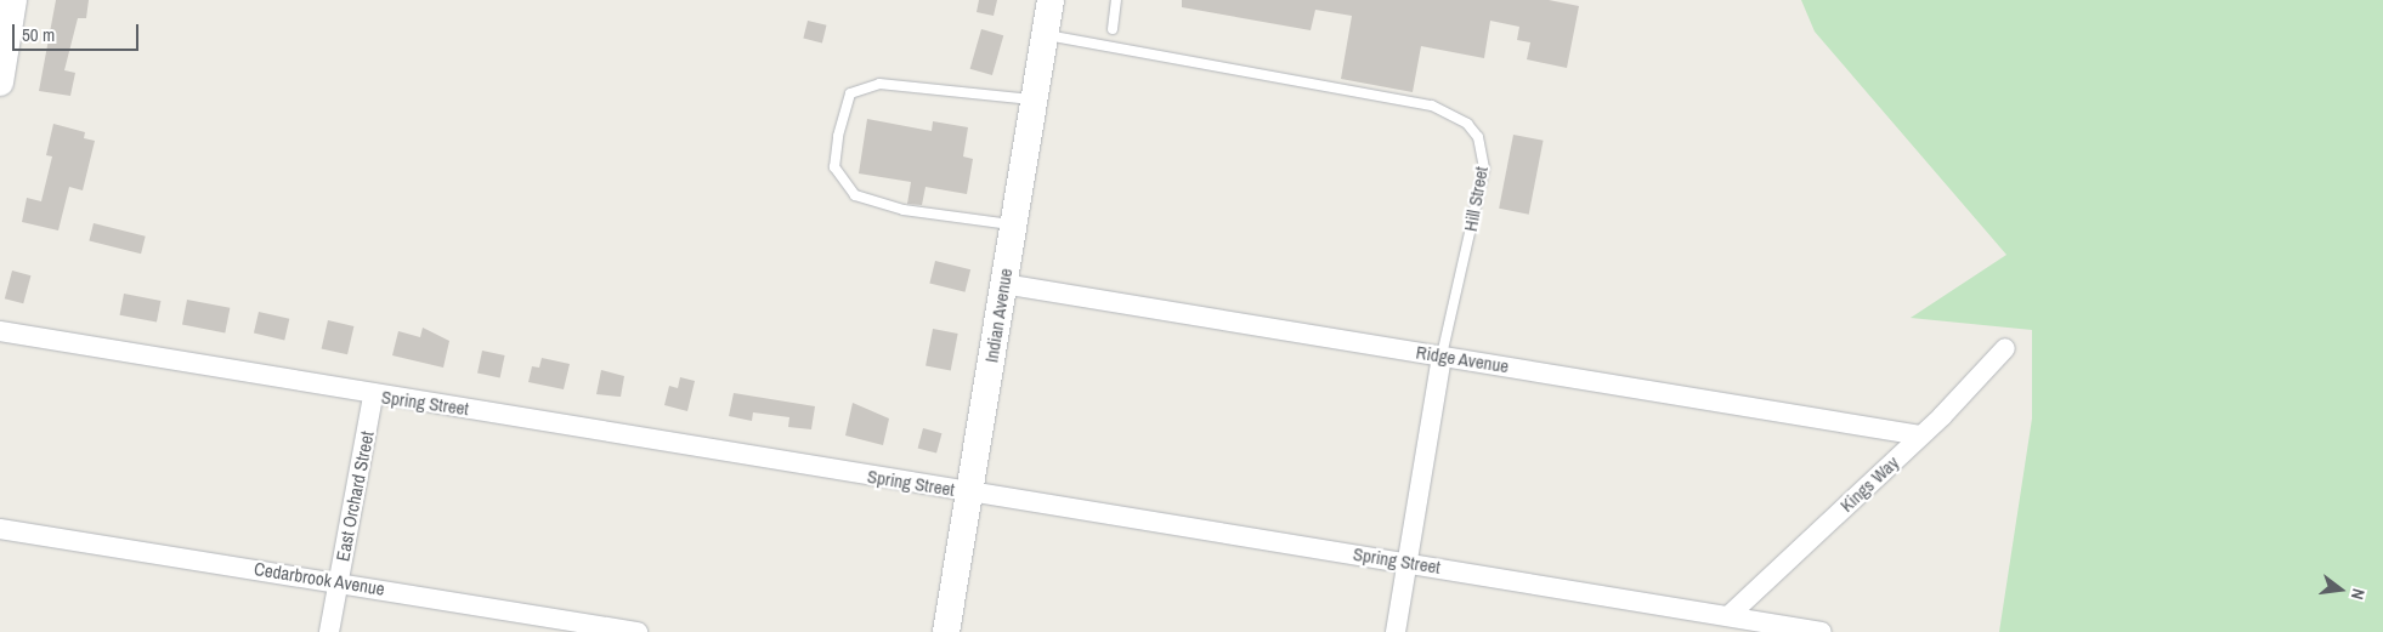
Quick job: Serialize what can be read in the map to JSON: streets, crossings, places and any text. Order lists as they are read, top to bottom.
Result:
{
  "streets": {
    "street": [
      "Hill Street",
      "Indian Avenue",
      "Ridge Avenue",
      "Spring Street",
      "Kings Way",
      "East Orchard Street",
      "Cedarbrook Avenue"
    ]
  },
  "crossings": [
    ["Hill Street", "Indian Avenue"],
    ["Hill Street", "Ridge Avenue"],
    ["Hill Street", "Spring Street"],
    ["Indian Avenue", "Ridge Avenue"],
    ["Indian Avenue", "Spring Street"],
    ["Ridge Avenue", "Kings Way"],
    ["Spring Street", "Kings Way"],
    ["Spring Street", "East Orchard Street"],
    ["East Orchard Street", "Cedarbrook Avenue"]
  ],
  "scale_bar": "50 m",
  "north": "right"
}
